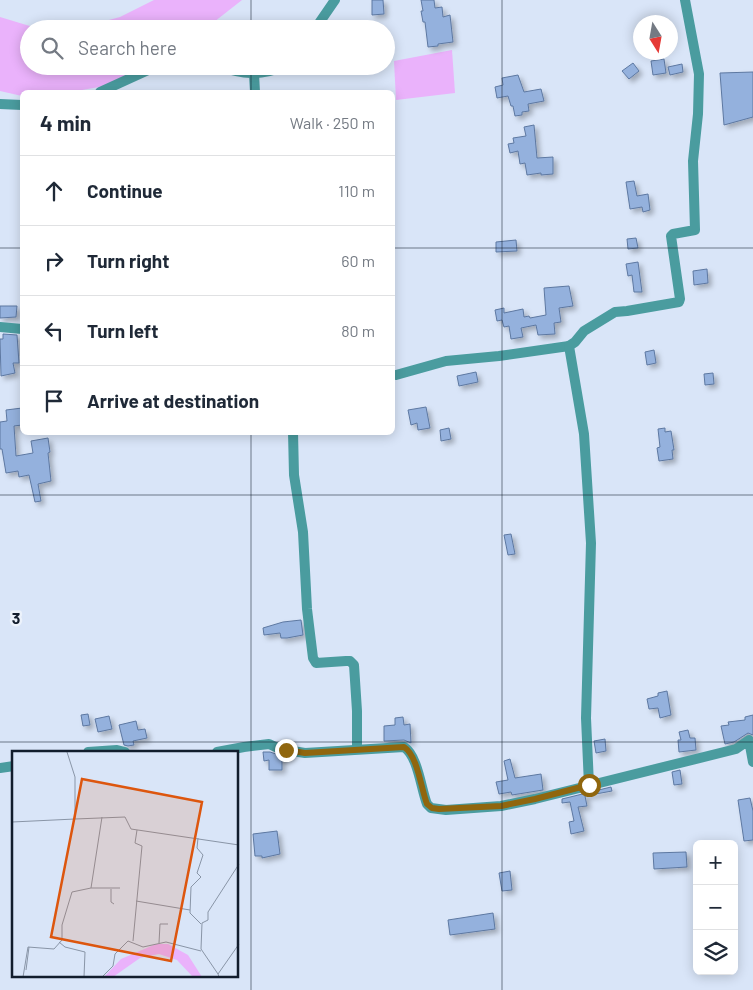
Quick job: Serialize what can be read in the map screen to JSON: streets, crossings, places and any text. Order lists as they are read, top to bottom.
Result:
{
  "north": "bottom",
  "page": {
    "search": "Search here",
    "heading": ["4 min", "Walk · 250 m"],
    "list": [
      ["Continue", "110 m"],
      ["Turn right", "60 m"],
      ["Turn left", "80 m"],
      "Arrive at destination"
    ],
    "map_buttons": ["+", "−"]
  },
  "grid": {
    "rows": ["3"]
  }
}
